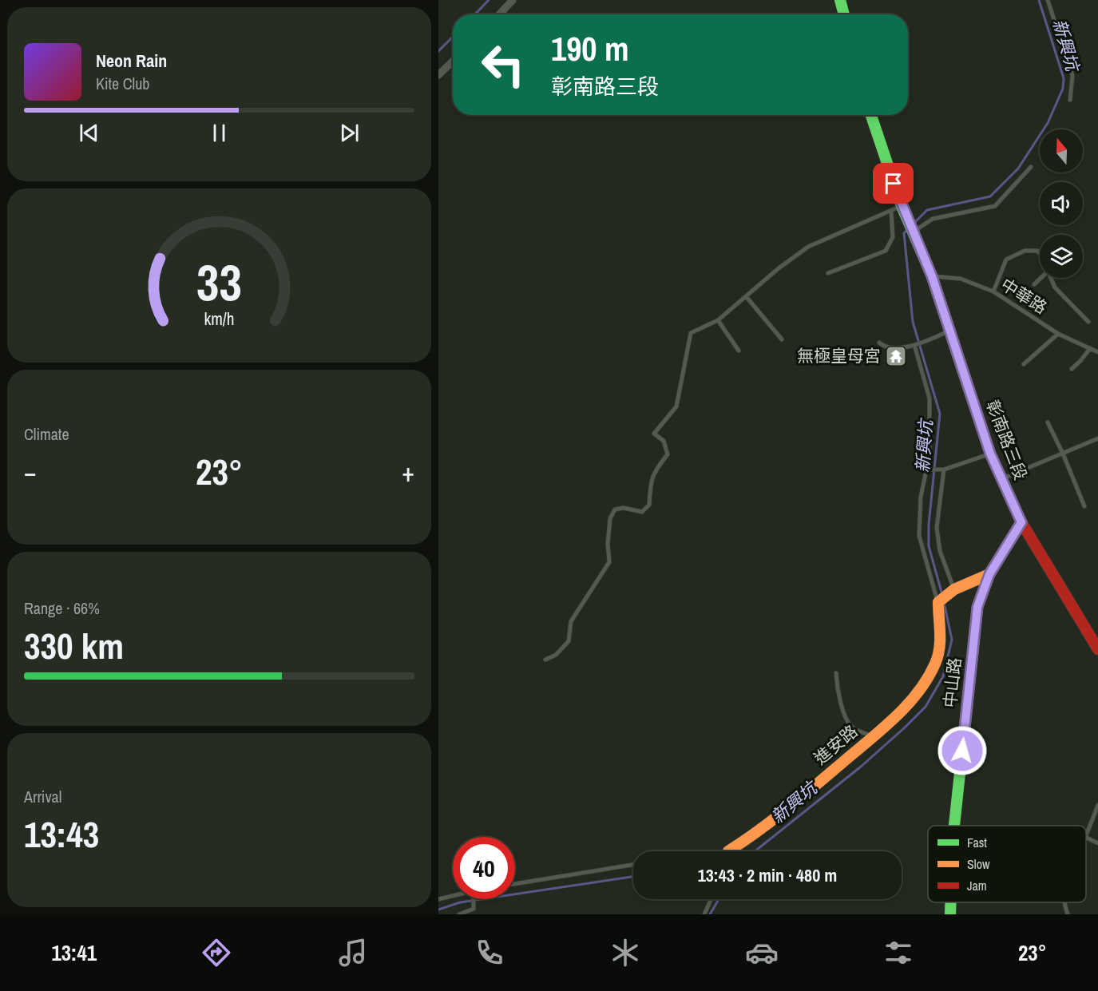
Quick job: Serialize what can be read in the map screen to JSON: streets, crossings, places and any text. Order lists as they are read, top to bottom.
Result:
{
  "streets": {
    "street": ["彰南路三段", "中山路", "進安路"],
    "lane": ["中華路"]
  },
  "crossings": [
    ["中華路", "彰南路三段"],
    ["彰南路三段", "中山路"]
  ],
  "water": ["新興坑"],
  "places": {
    "temple": ["無極皇母宮"]
  },
  "legend": ["Fast", "Slow", "Jam"],
  "north": "top",
  "page": {
    "turn": ["190 m", "彰南路三段"],
    "song": ["Neon Rain", "Kite Club"],
    "tile": [
      "Climate",
      ["Range · 66%", "330 km"],
      ["Arrival", "13:43"]
    ],
    "heat": ["−", "23°", "+"],
    "limit": "40",
    "trip": "13:43 · 2 min · 480 m",
    "tabs": ["13:41", "23°"],
    "gauge": ["33", "km/h"]
  }
}
